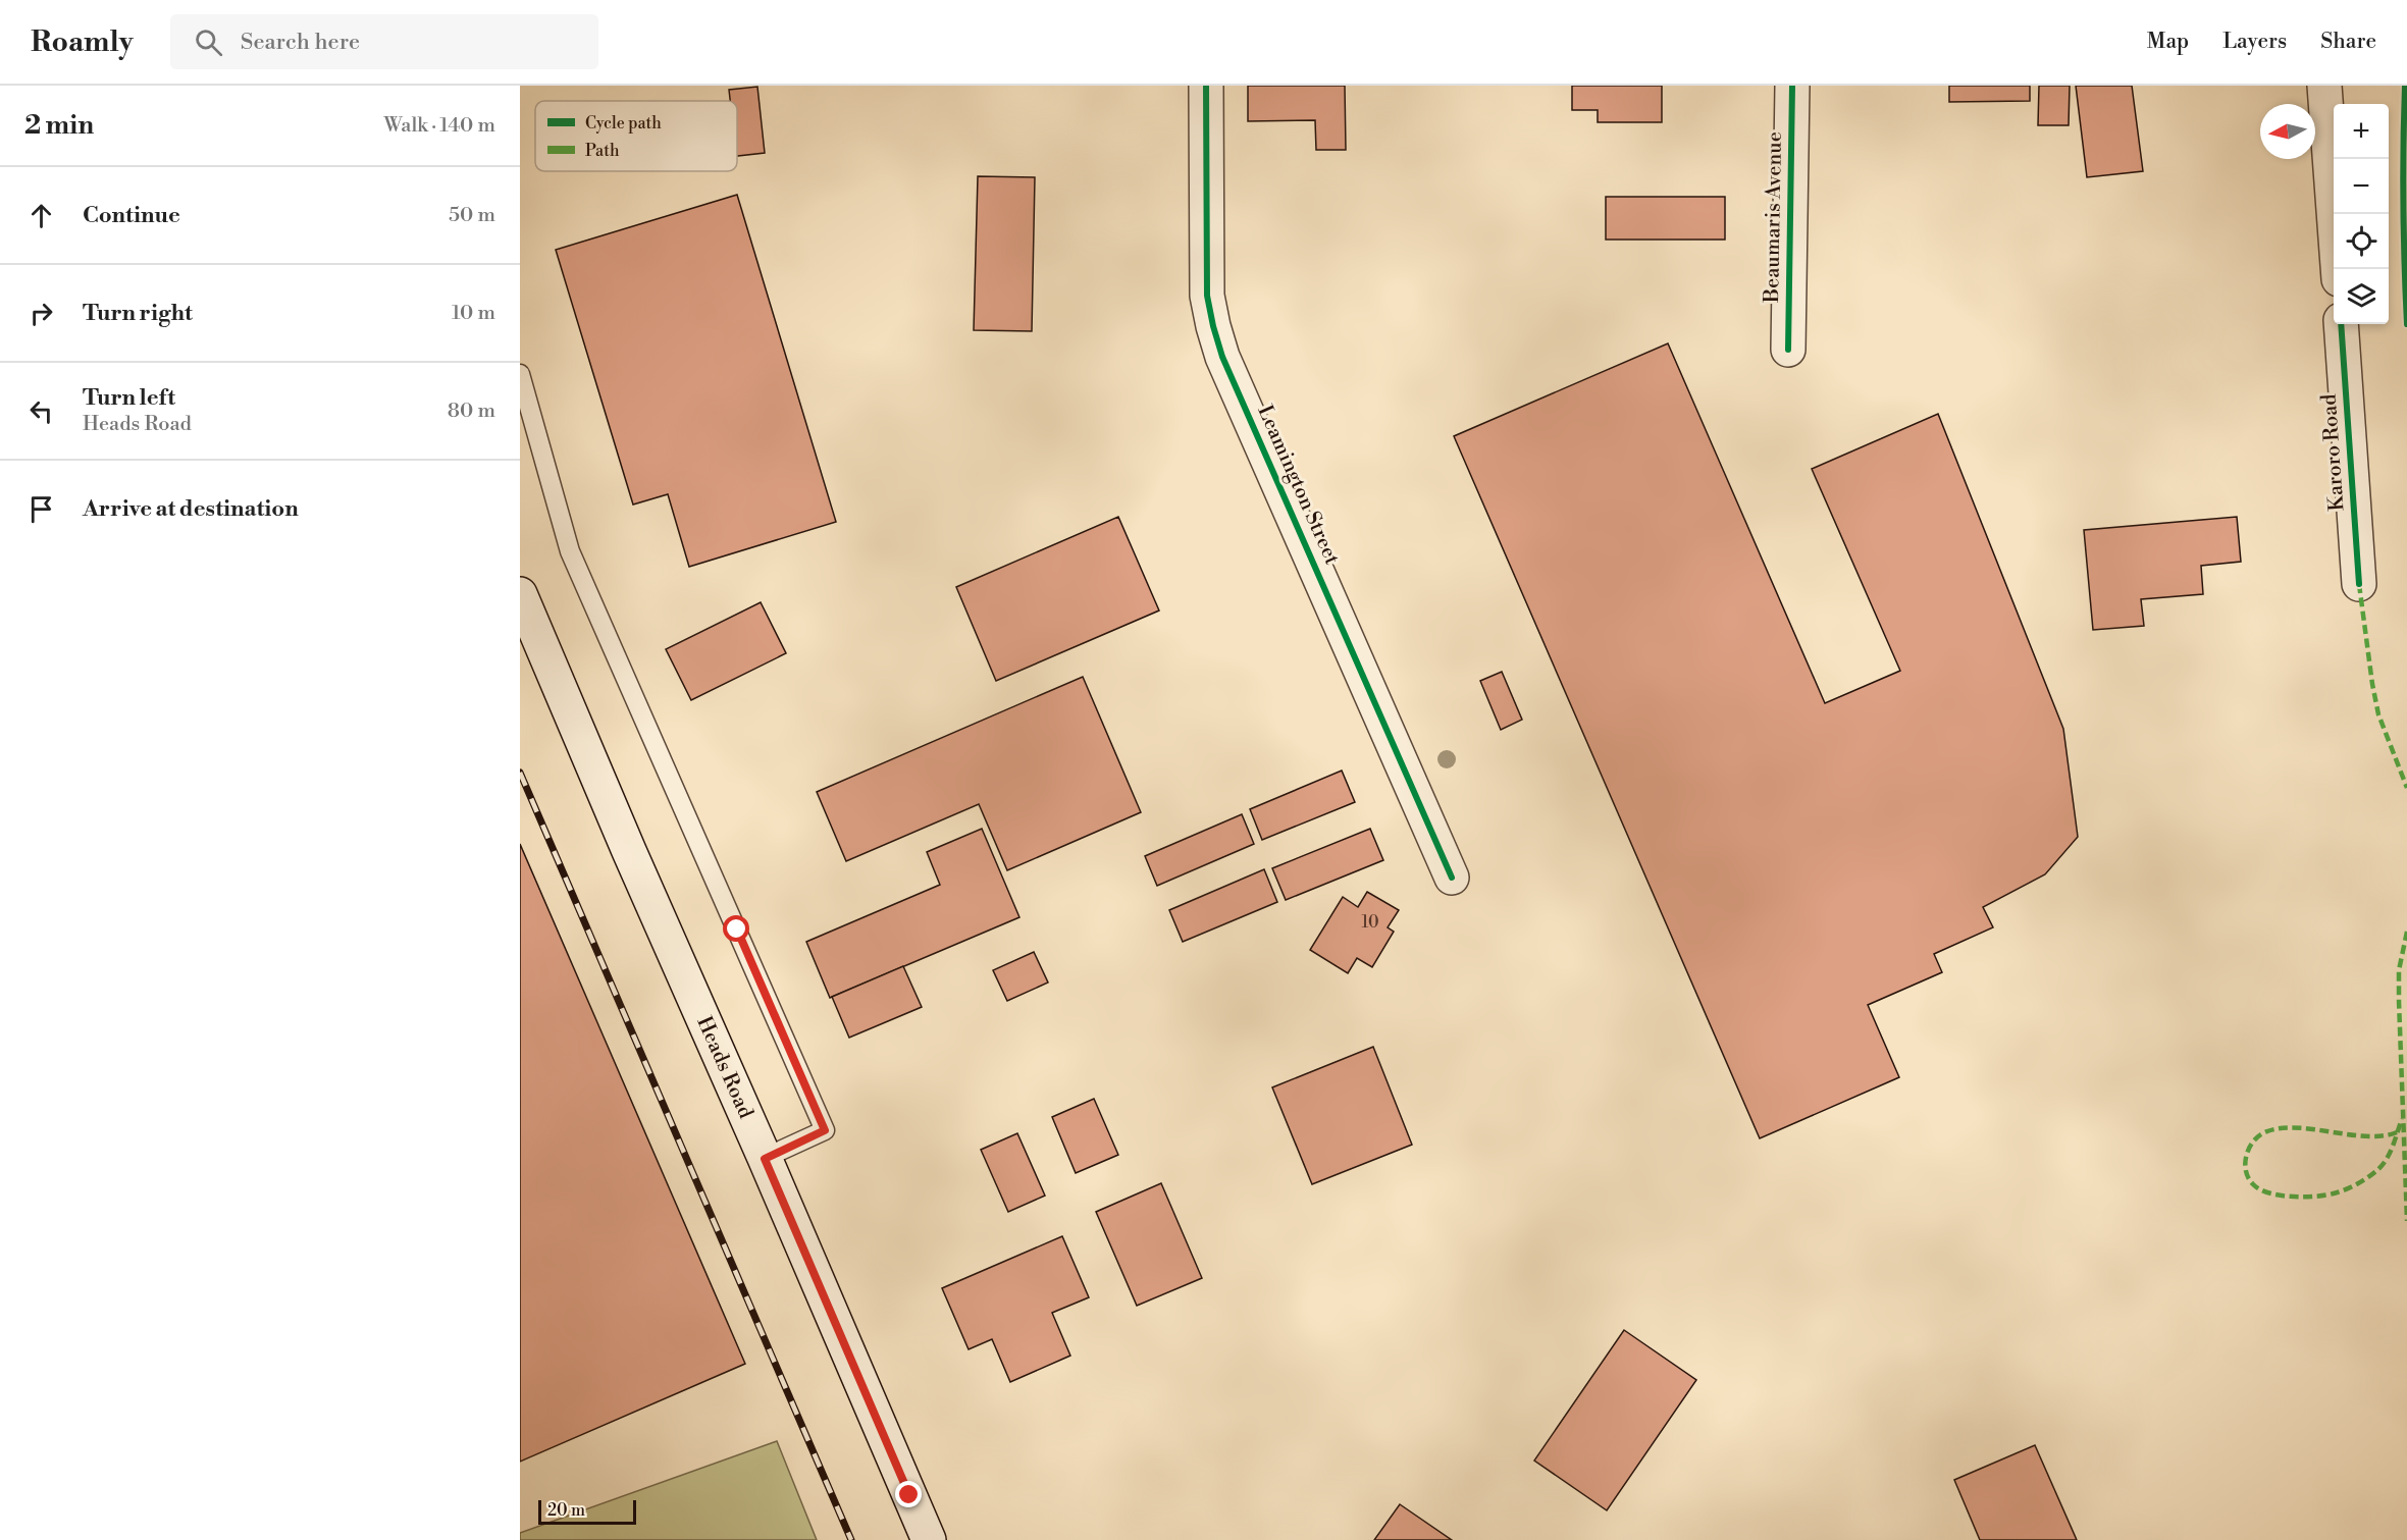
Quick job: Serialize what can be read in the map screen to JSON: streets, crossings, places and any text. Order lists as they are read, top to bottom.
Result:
{
  "streets": {
    "street": [
      "Beaumaris Avenue",
      "Karoro Road",
      "Leamington Street",
      "Heads Road"
    ]
  },
  "house_numbers": ["10"],
  "legend": ["Cycle path", "Path"],
  "scale_bar": "20 m",
  "north": "left",
  "page": {
    "header": "Roamly",
    "search": "Search here",
    "nav": ["Map", "Layers", "Share"],
    "heading": ["2 min", "Walk · 140 m"],
    "map_buttons": ["+", "−"],
    "list": [
      ["Continue", "50 m"],
      ["Turn right", "10 m"],
      ["Turn left", "Heads Road", "80 m"],
      "Arrive at destination"
    ],
    "scale": "20 m"
  }
}
